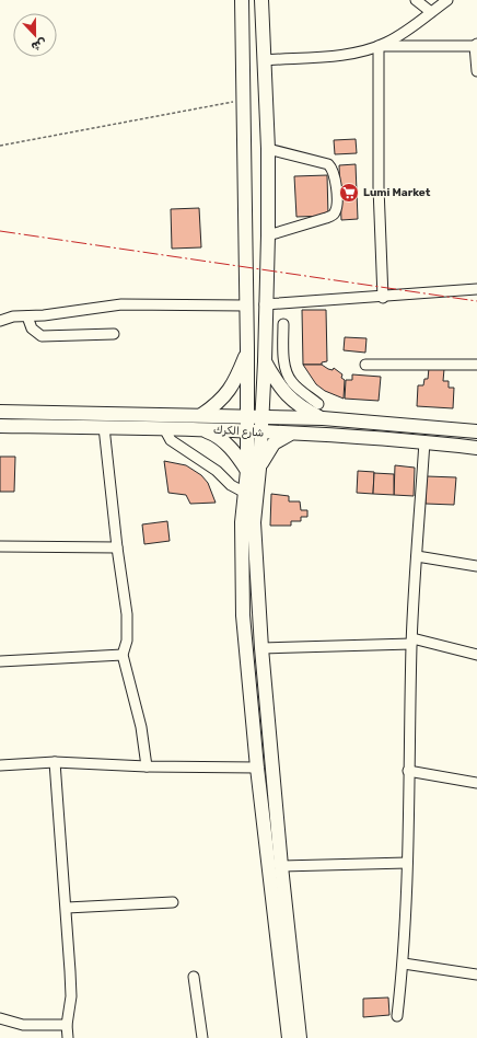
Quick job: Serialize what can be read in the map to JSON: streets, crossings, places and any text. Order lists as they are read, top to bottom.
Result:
{
  "streets": {
    "main road": ["شارع الكرك"]
  },
  "places": {
    "supermarket": ["Lumi Market"]
  },
  "north": "bottom"
}
